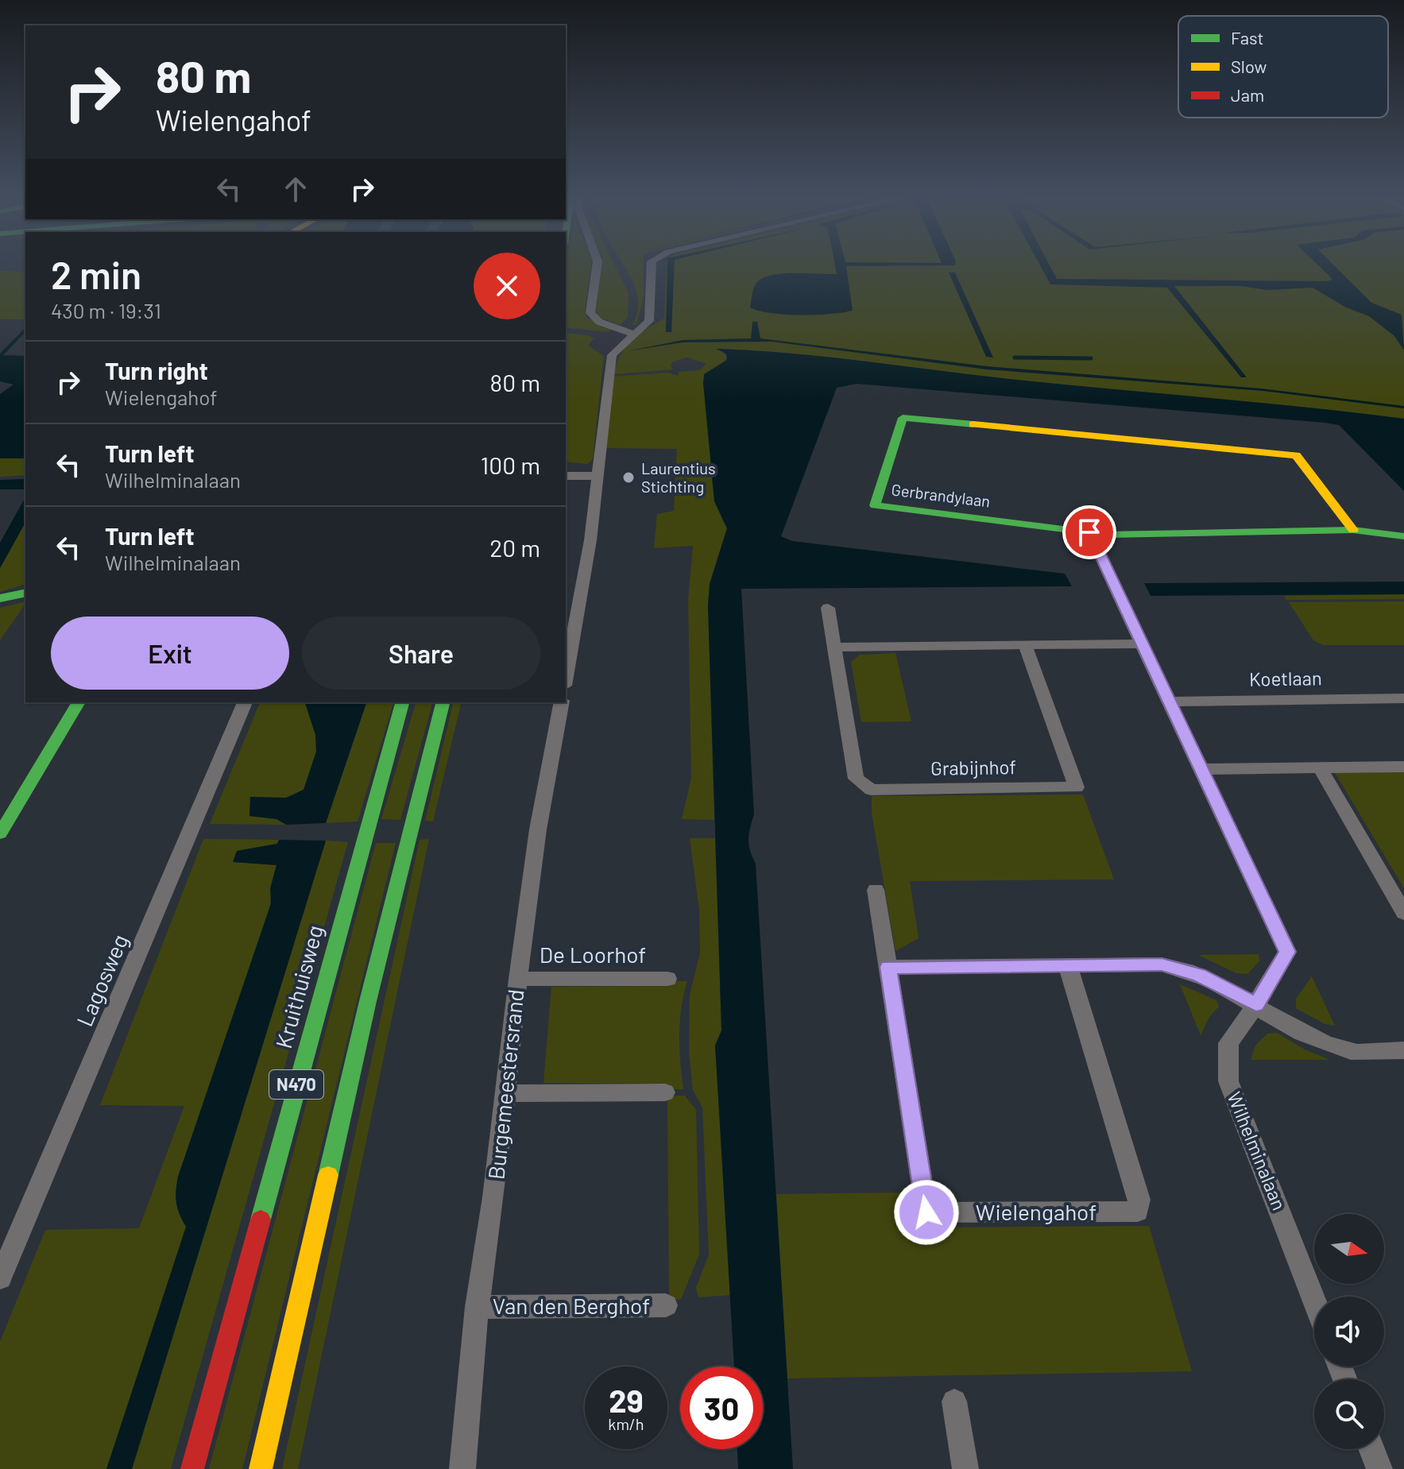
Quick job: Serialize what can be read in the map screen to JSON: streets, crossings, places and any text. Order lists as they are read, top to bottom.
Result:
{
  "streets": {
    "main road": ["Gerbrandylaan", "Kruithuisweg", "N470"],
    "street": [
      "Koetlaan",
      "Grabijnhof",
      "De Loorhof",
      "Lagosweg",
      "Burgemeestersrand",
      "Wilhelminalaan",
      "Wielengahof",
      "Van den Berghof"
    ]
  },
  "crossings": [
    ["Gerbrandylaan", "Wilhelminalaan"],
    ["Koetlaan", "Wilhelminalaan"],
    ["De Loorhof", "Burgemeestersrand"],
    ["Burgemeestersrand", "Van den Berghof"]
  ],
  "places": ["Laurentius Stichting"],
  "legend": ["Fast", "Slow", "Jam"],
  "north": "right",
  "page": {
    "turn": ["80 m", "Wielengahof"],
    "heading": ["2 min", "430 m · 19:31"],
    "list": [
      {
        "name": "Turn right",
        "note": "Wielengahof",
        "value": "80 m"
      },
      {
        "name": "Turn left",
        "note": "Wilhelminalaan",
        "value": "100 m"
      },
      {
        "name": "Turn left",
        "note": "Wilhelminalaan",
        "value": "20 m"
      }
    ],
    "buttons": ["Exit", "Share"],
    "speed": "29 km/h",
    "limit": "30"
  }
}
